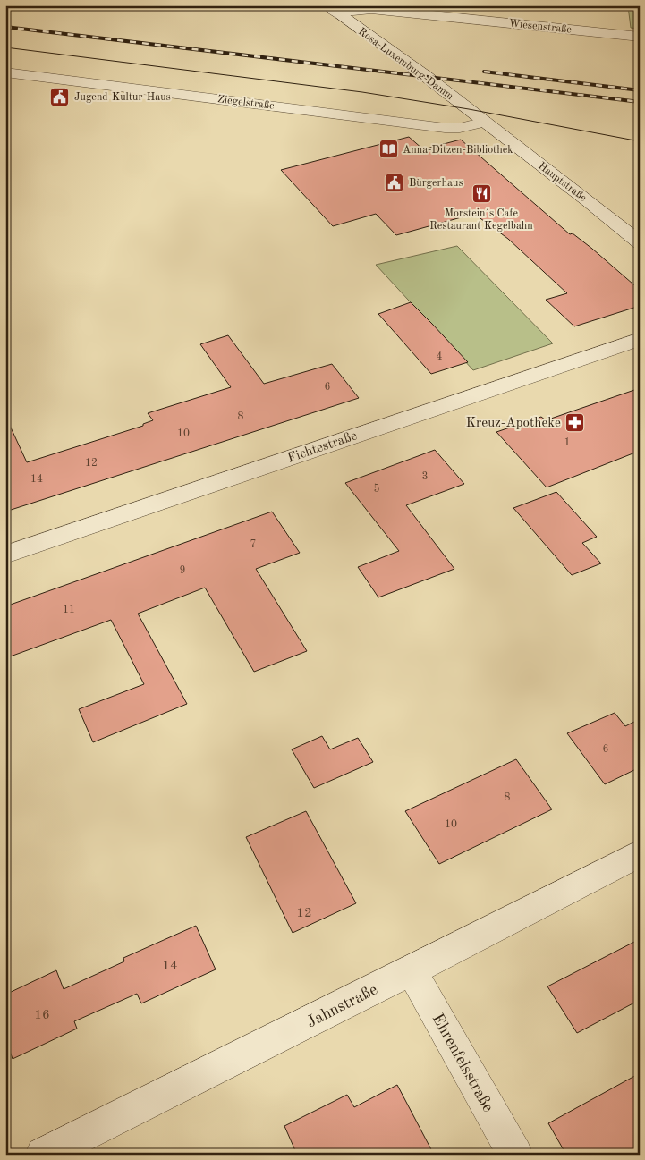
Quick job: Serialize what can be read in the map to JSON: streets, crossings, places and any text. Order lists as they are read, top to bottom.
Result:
{
  "streets": {
    "street": [
      "Wiesenstraße",
      "Rosa-Luxemburg-Damm",
      "Ziegelstraße",
      "Hauptstraße",
      "Fichtestraße",
      "Jahnstraße",
      "Ehrenfelsstraße"
    ]
  },
  "crossings": [
    ["Wiesenstraße", "Rosa-Luxemburg-Damm"],
    ["Rosa-Luxemburg-Damm", "Ziegelstraße"],
    ["Rosa-Luxemburg-Damm", "Hauptstraße"],
    ["Ziegelstraße", "Hauptstraße"],
    ["Jahnstraße", "Ehrenfelsstraße"]
  ],
  "places": {
    "public building": ["Jugend-Kultur-Haus", "Bürgerhaus"],
    "library": ["Anna-Ditzen-Bibliothek"],
    "restaurant": ["Morstein´s Cafe Restaurant Kegelbahn"],
    "pharmacy": ["Kreuz-Apotheke"]
  },
  "house_numbers": [
    "4",
    "6",
    "8",
    "10",
    "1",
    "12",
    "3",
    "14",
    "5",
    "7",
    "9",
    "11",
    "6",
    "8",
    "10",
    "12",
    "14",
    "16"
  ]
}
